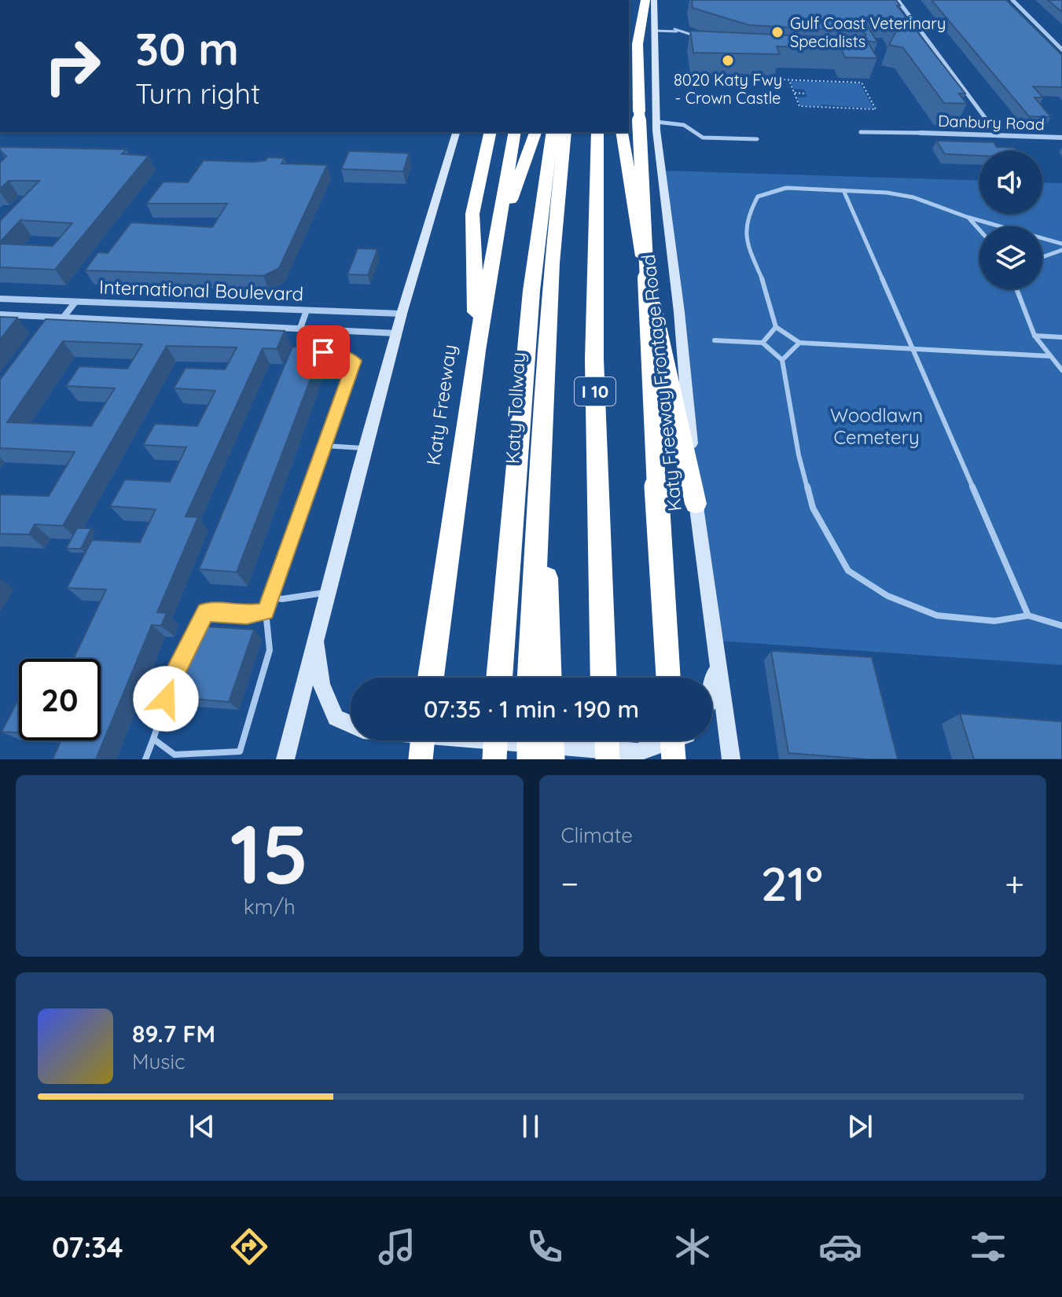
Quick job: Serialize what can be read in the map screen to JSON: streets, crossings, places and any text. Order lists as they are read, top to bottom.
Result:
{
  "streets": {
    "highway": ["I 10", "Katy Freeway", "Katy Tollway"],
    "main road": ["Katy Freeway Frontage Road"],
    "street": ["Danbury Road", "International Boulevard"]
  },
  "parks": ["Woodlawn Cemetery"],
  "places": ["Gulf Coast Veterinary Specialists", "8020 Katy Fwy - Crown Castle"],
  "page": {
    "turn": ["30 m", "Turn right"],
    "limit": "20",
    "trip": "07:35 · 1 min · 190 m",
    "tile": [
      ["15", "km/h"],
      "Climate"
    ],
    "heat": ["−", "21°", "+"],
    "song": ["89.7 FM", "Music"],
    "tabs": "07:34"
  }
}
